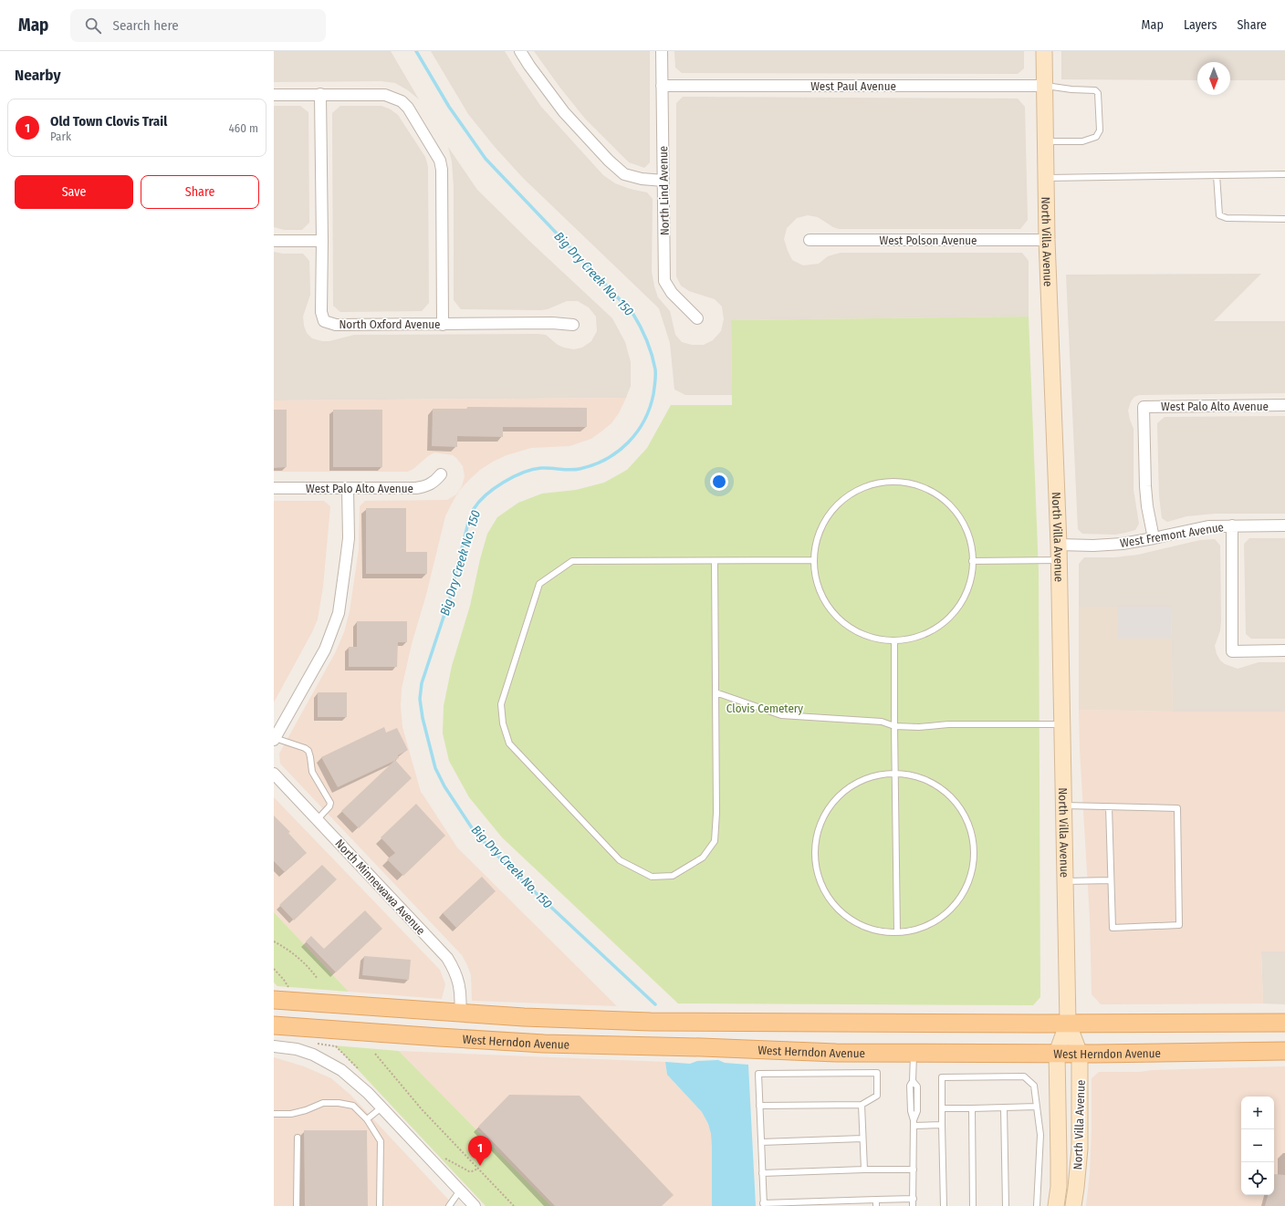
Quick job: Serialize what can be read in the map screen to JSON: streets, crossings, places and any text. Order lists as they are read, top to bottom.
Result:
{
  "streets": {
    "main road": ["North Villa Avenue", "West Herndon Avenue"],
    "street": [
      "West Paul Avenue",
      "North Lind Avenue",
      "West Polson Avenue",
      "North Oxford Avenue",
      "West Palo Alto Avenue",
      "West Fremont Avenue",
      "North Minnewawa Avenue"
    ]
  },
  "crossings": [
    ["West Paul Avenue", "North Lind Avenue"],
    ["West Paul Avenue", "North Villa Avenue"],
    ["West Polson Avenue", "North Villa Avenue"],
    ["North Villa Avenue", "West Fremont Avenue"],
    ["North Villa Avenue", "West Herndon Avenue"],
    ["West Palo Alto Avenue", "West Fremont Avenue"],
    ["North Minnewawa Avenue", "West Herndon Avenue"]
  ],
  "water": ["Big Dry Creek No. 150"],
  "parks": ["Clovis Cemetery"],
  "north": "bottom",
  "page": {
    "header": "Map",
    "search": "Search here",
    "nav": ["Map", "Layers", "Share"],
    "heading": "Nearby",
    "list": [
      {
        "mark": "1",
        "name": "Old Town Clovis Trail",
        "note": "Park",
        "value": "460 m"
      }
    ],
    "buttons": ["Save", "Share"],
    "map_buttons": ["+", "−"],
    "pins": "1"
  }
}
